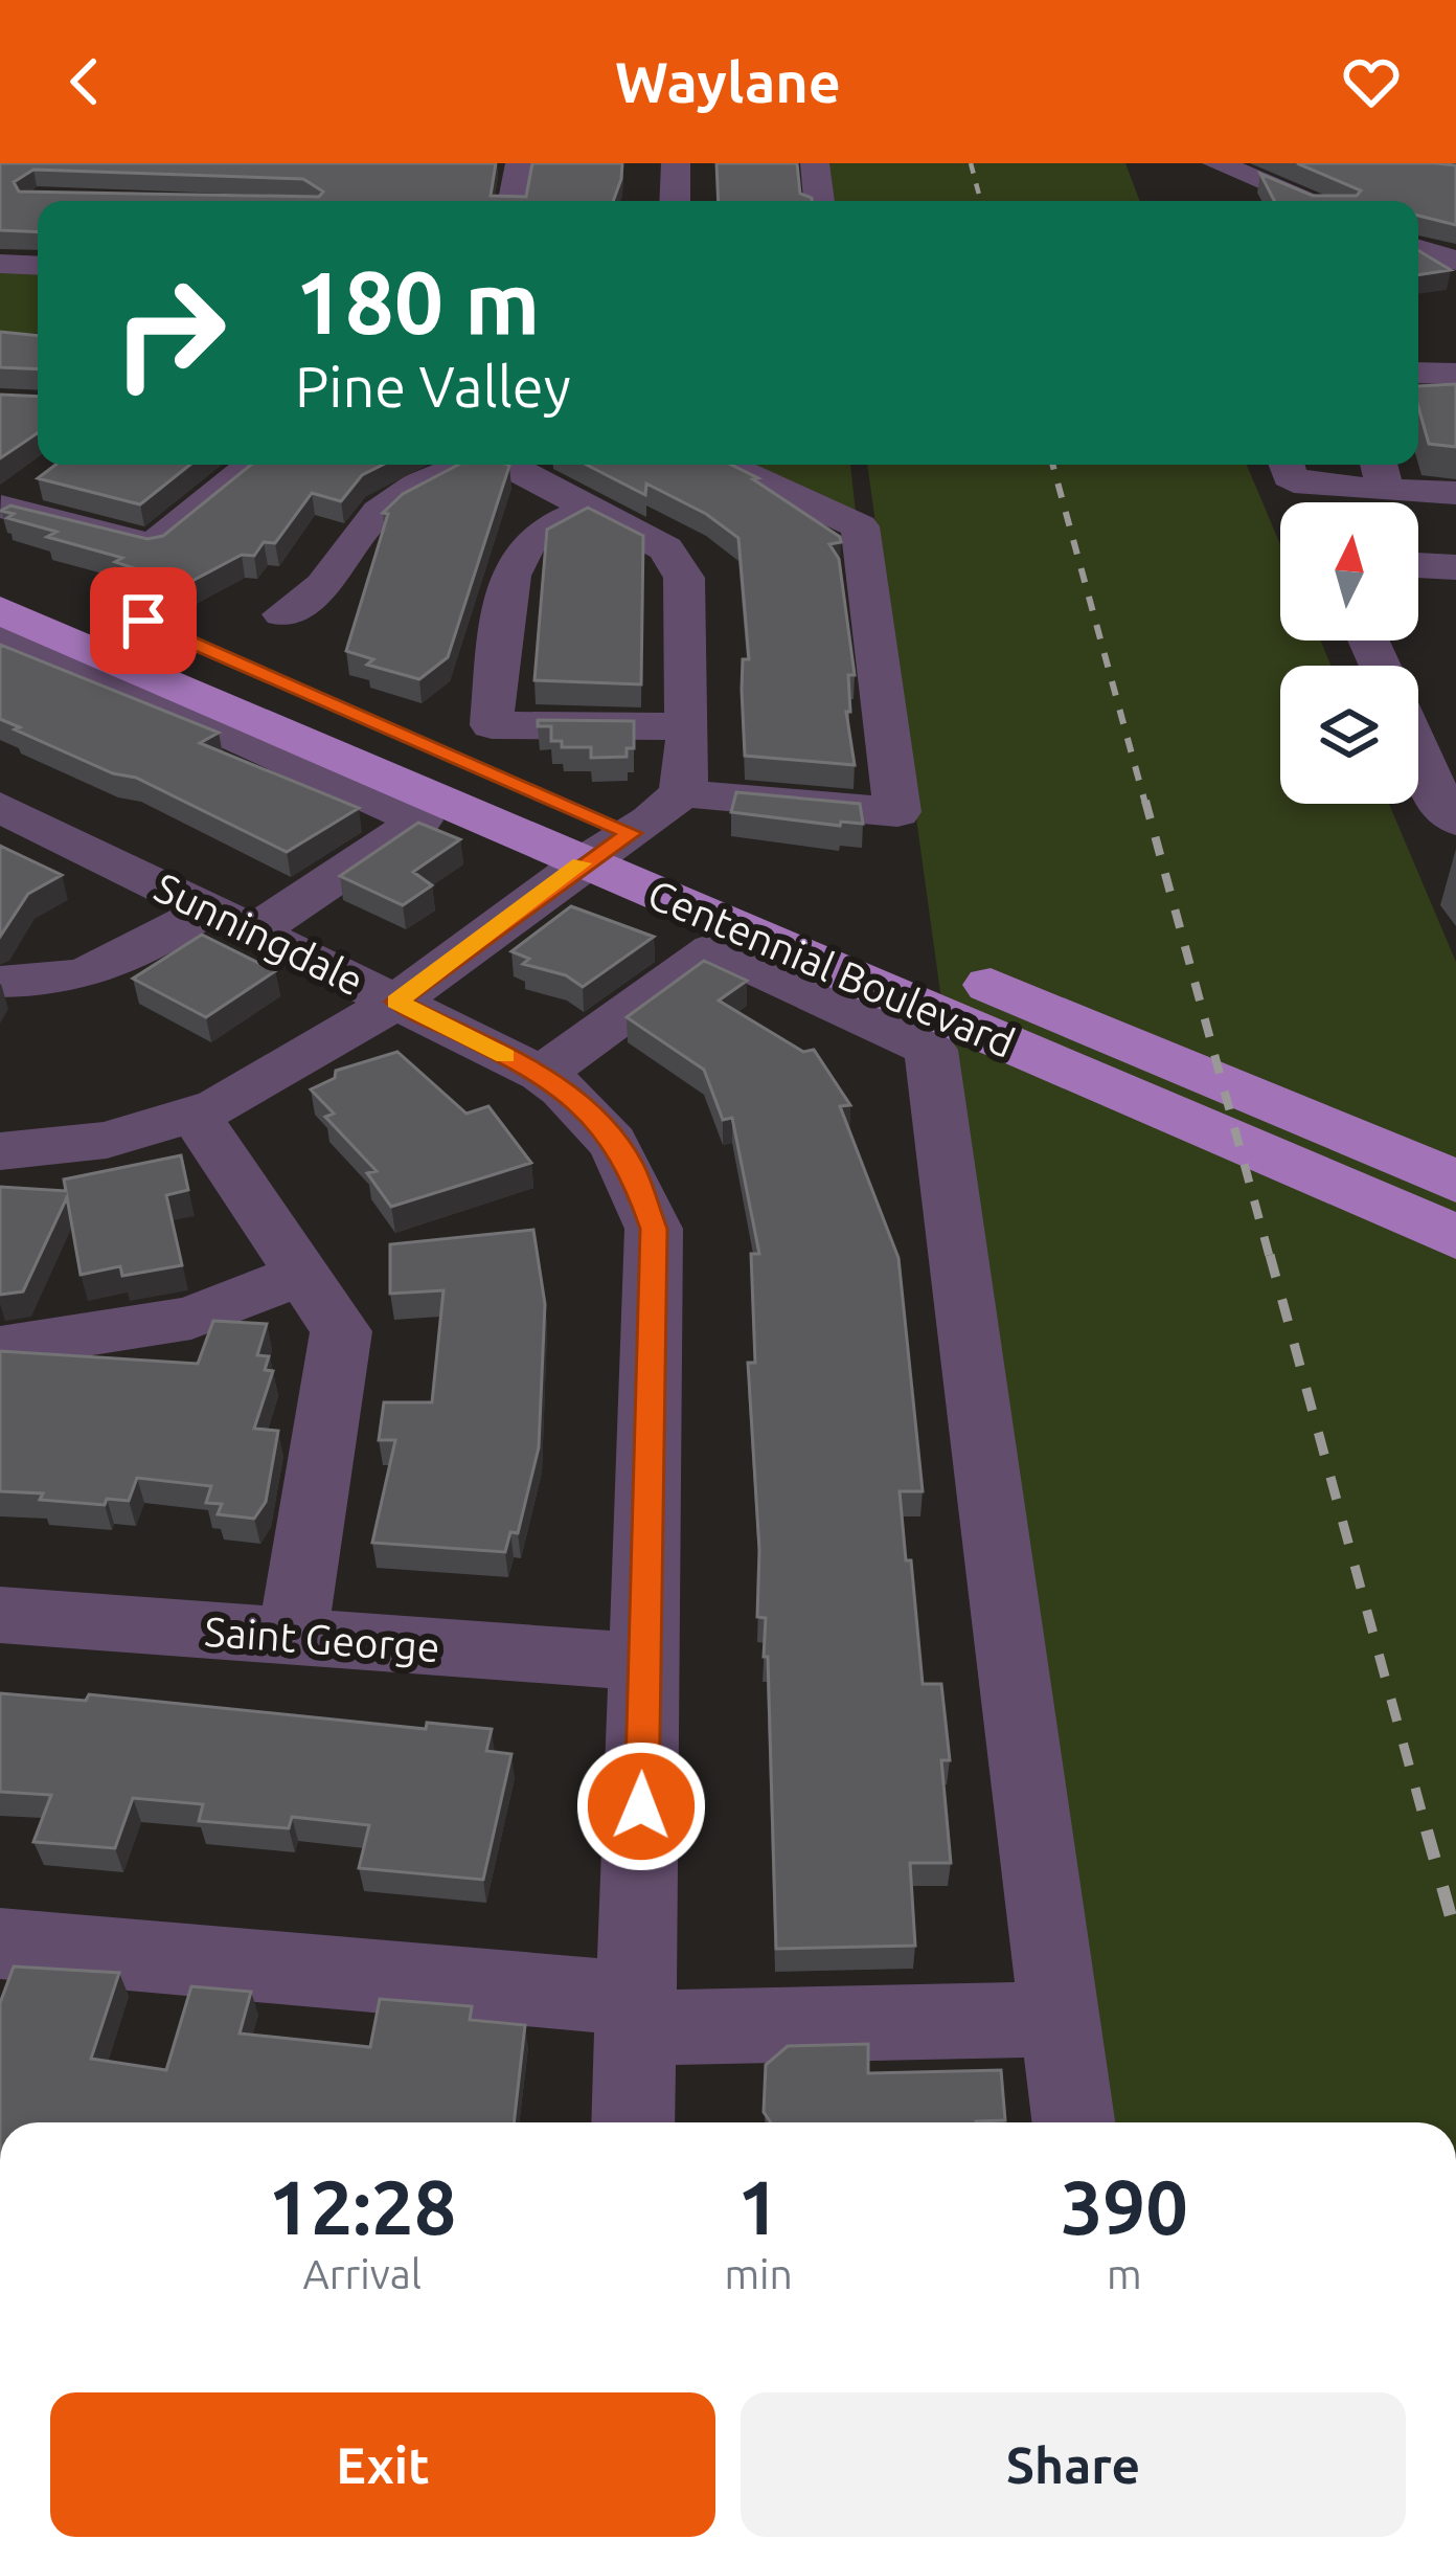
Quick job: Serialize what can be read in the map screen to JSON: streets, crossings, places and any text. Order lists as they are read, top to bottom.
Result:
{
  "streets": {
    "main road": ["Centennial Boulevard"],
    "street": ["Sunningdale", "Saint George"]
  },
  "crossings": [
    ["Sunningdale", "Saint George"]
  ],
  "north": "top",
  "page": {
    "header": "Waylane",
    "turn": ["180 m", "Pine Valley"],
    "eta": [
      "12:28",
      "Arrival",
      "1",
      "min",
      "390",
      "m"
    ],
    "buttons": ["Exit", "Share"]
  }
}
